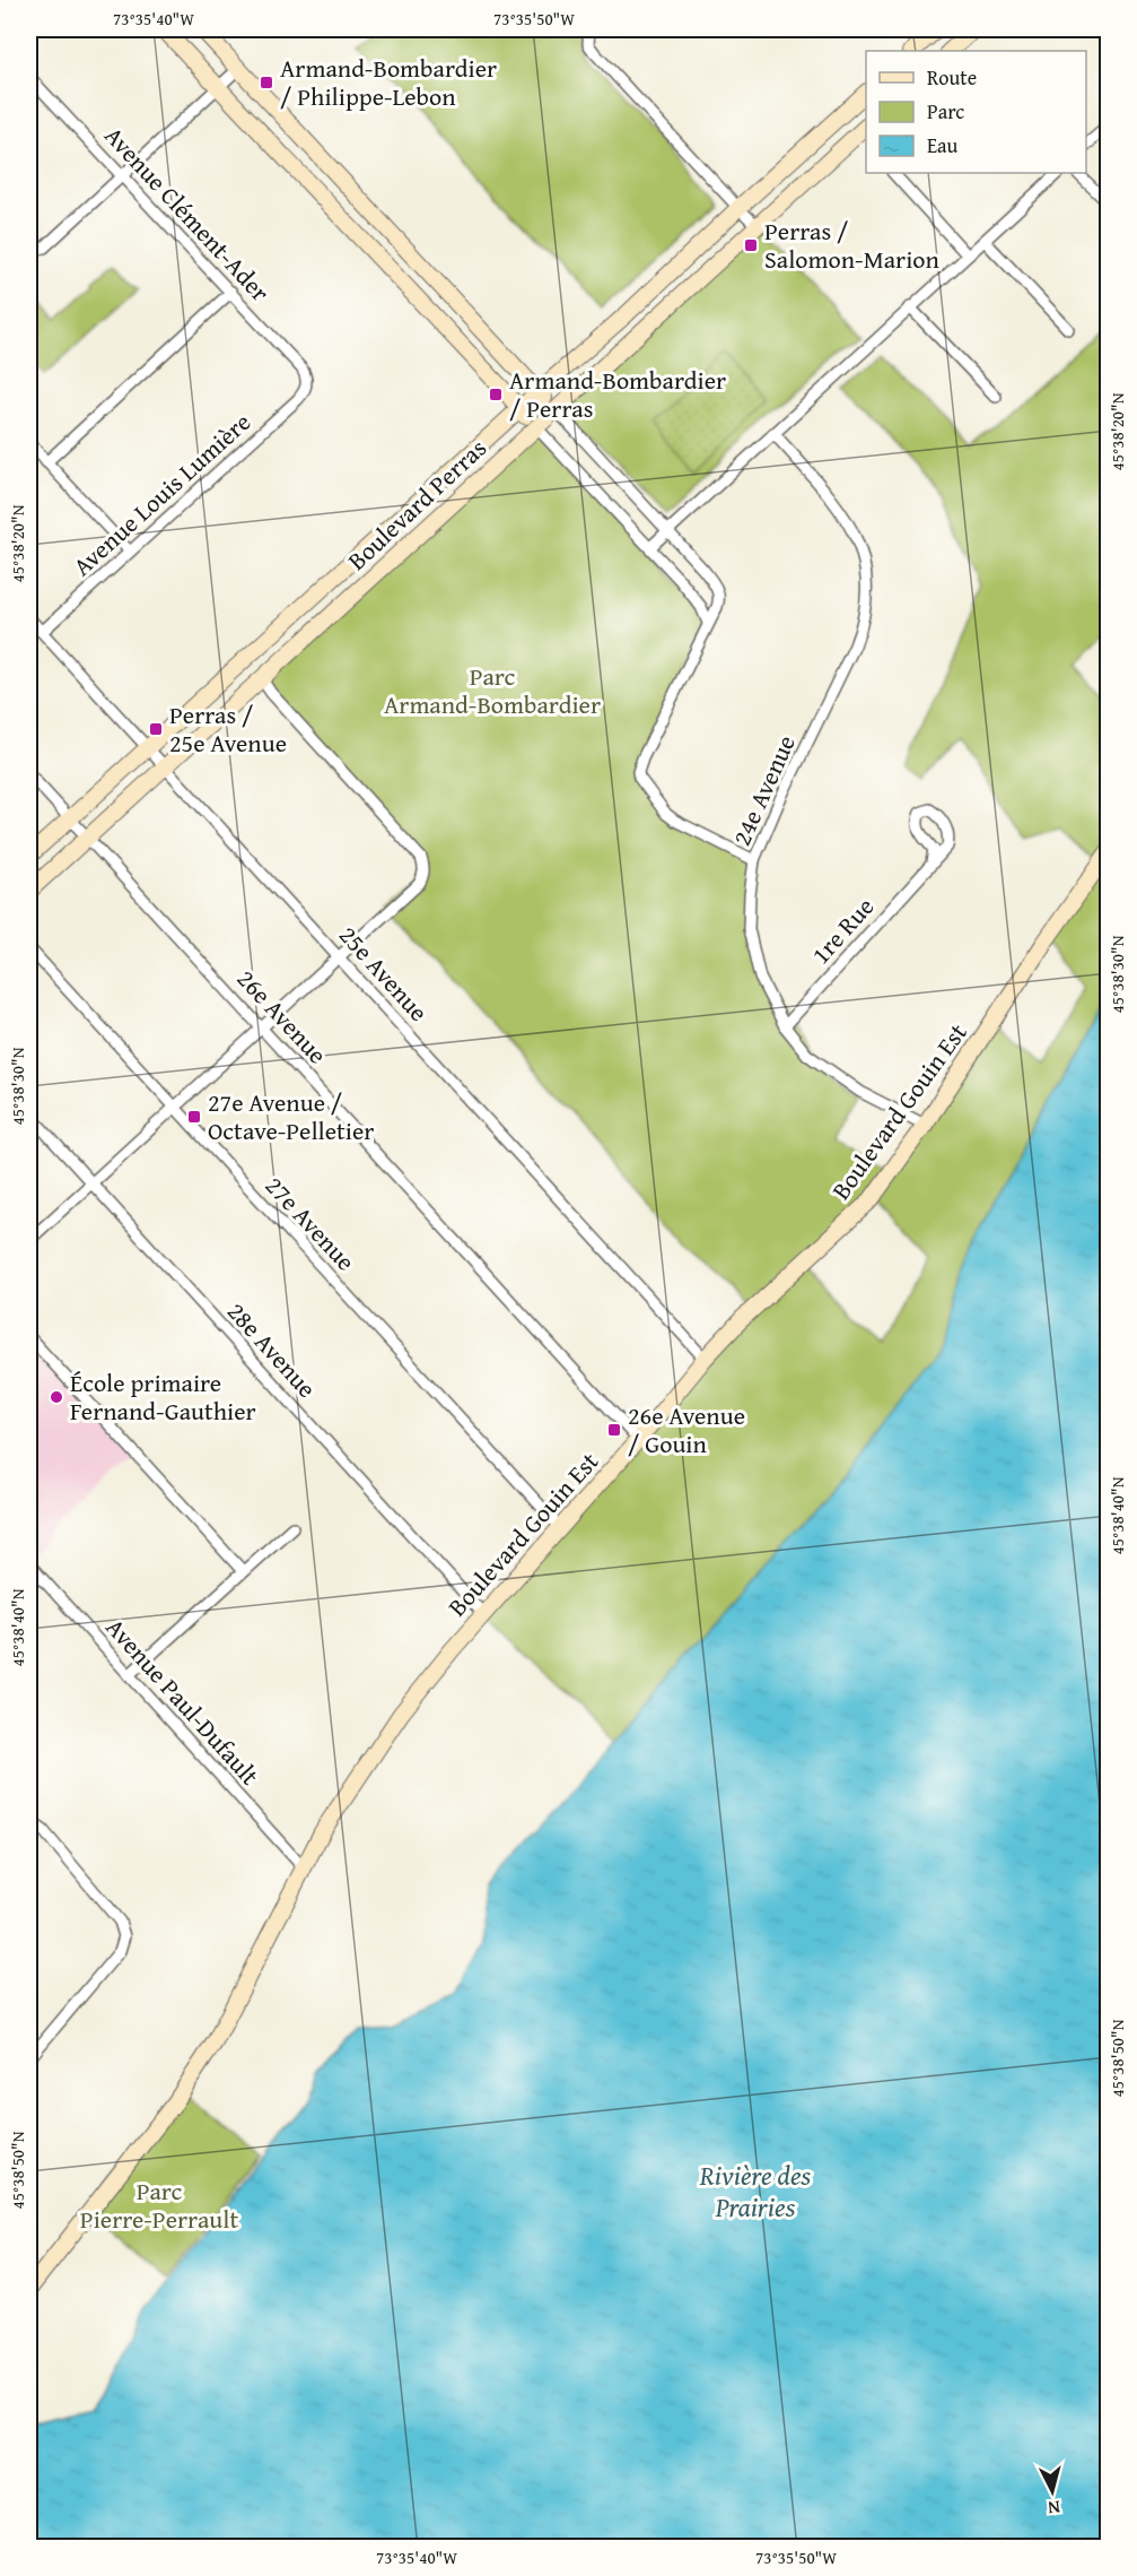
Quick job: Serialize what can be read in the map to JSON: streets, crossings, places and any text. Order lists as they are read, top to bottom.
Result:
{
  "streets": {
    "street": [
      "Avenue Clément-Ader",
      "Avenue Louis Lumière",
      "Boulevard Perras",
      "24e Avenue",
      "1re Rue",
      "25e Avenue",
      "26e Avenue",
      "Boulevard Gouin Est",
      "27e Avenue",
      "28e Avenue",
      "Avenue Paul-Dufault"
    ]
  },
  "crossings": [
    ["Avenue Clément-Ader", "Avenue Louis Lumière"],
    ["Avenue Louis Lumière", "25e Avenue"],
    ["Boulevard Perras", "25e Avenue"],
    ["Boulevard Perras", "26e Avenue"],
    ["24e Avenue", "1re Rue"],
    ["24e Avenue", "Boulevard Gouin Est"],
    ["25e Avenue", "Boulevard Gouin Est"],
    ["26e Avenue", "Boulevard Gouin Est"],
    ["Boulevard Gouin Est", "27e Avenue"],
    ["Boulevard Gouin Est", "28e Avenue"],
    ["Boulevard Gouin Est", "Avenue Paul-Dufault"]
  ],
  "water": ["Rivière des Prairies"],
  "parks": ["Parc Armand-Bombardier", "Parc Pierre-Perrault"],
  "places": {
    "transit": [
      "Armand-Bombardier / Philippe-Lebon",
      "Perras / Salomon-Marion",
      "Armand-Bombardier / Perras",
      "Perras / 25e Avenue",
      "27e Avenue / Octave-Pelletier",
      "26e Avenue / Gouin"
    ],
    "other": ["École primaire Fernand-Gauthier"]
  },
  "legend": ["Route", "Parc", "Eau"],
  "north": "bottom",
  "coordinates": [
    "73°35'40\"W",
    "73°35'50\"W",
    "45°38'20\"N",
    "45°38'30\"N",
    "45°38'40\"N",
    "45°38'50\"N"
  ]
}
